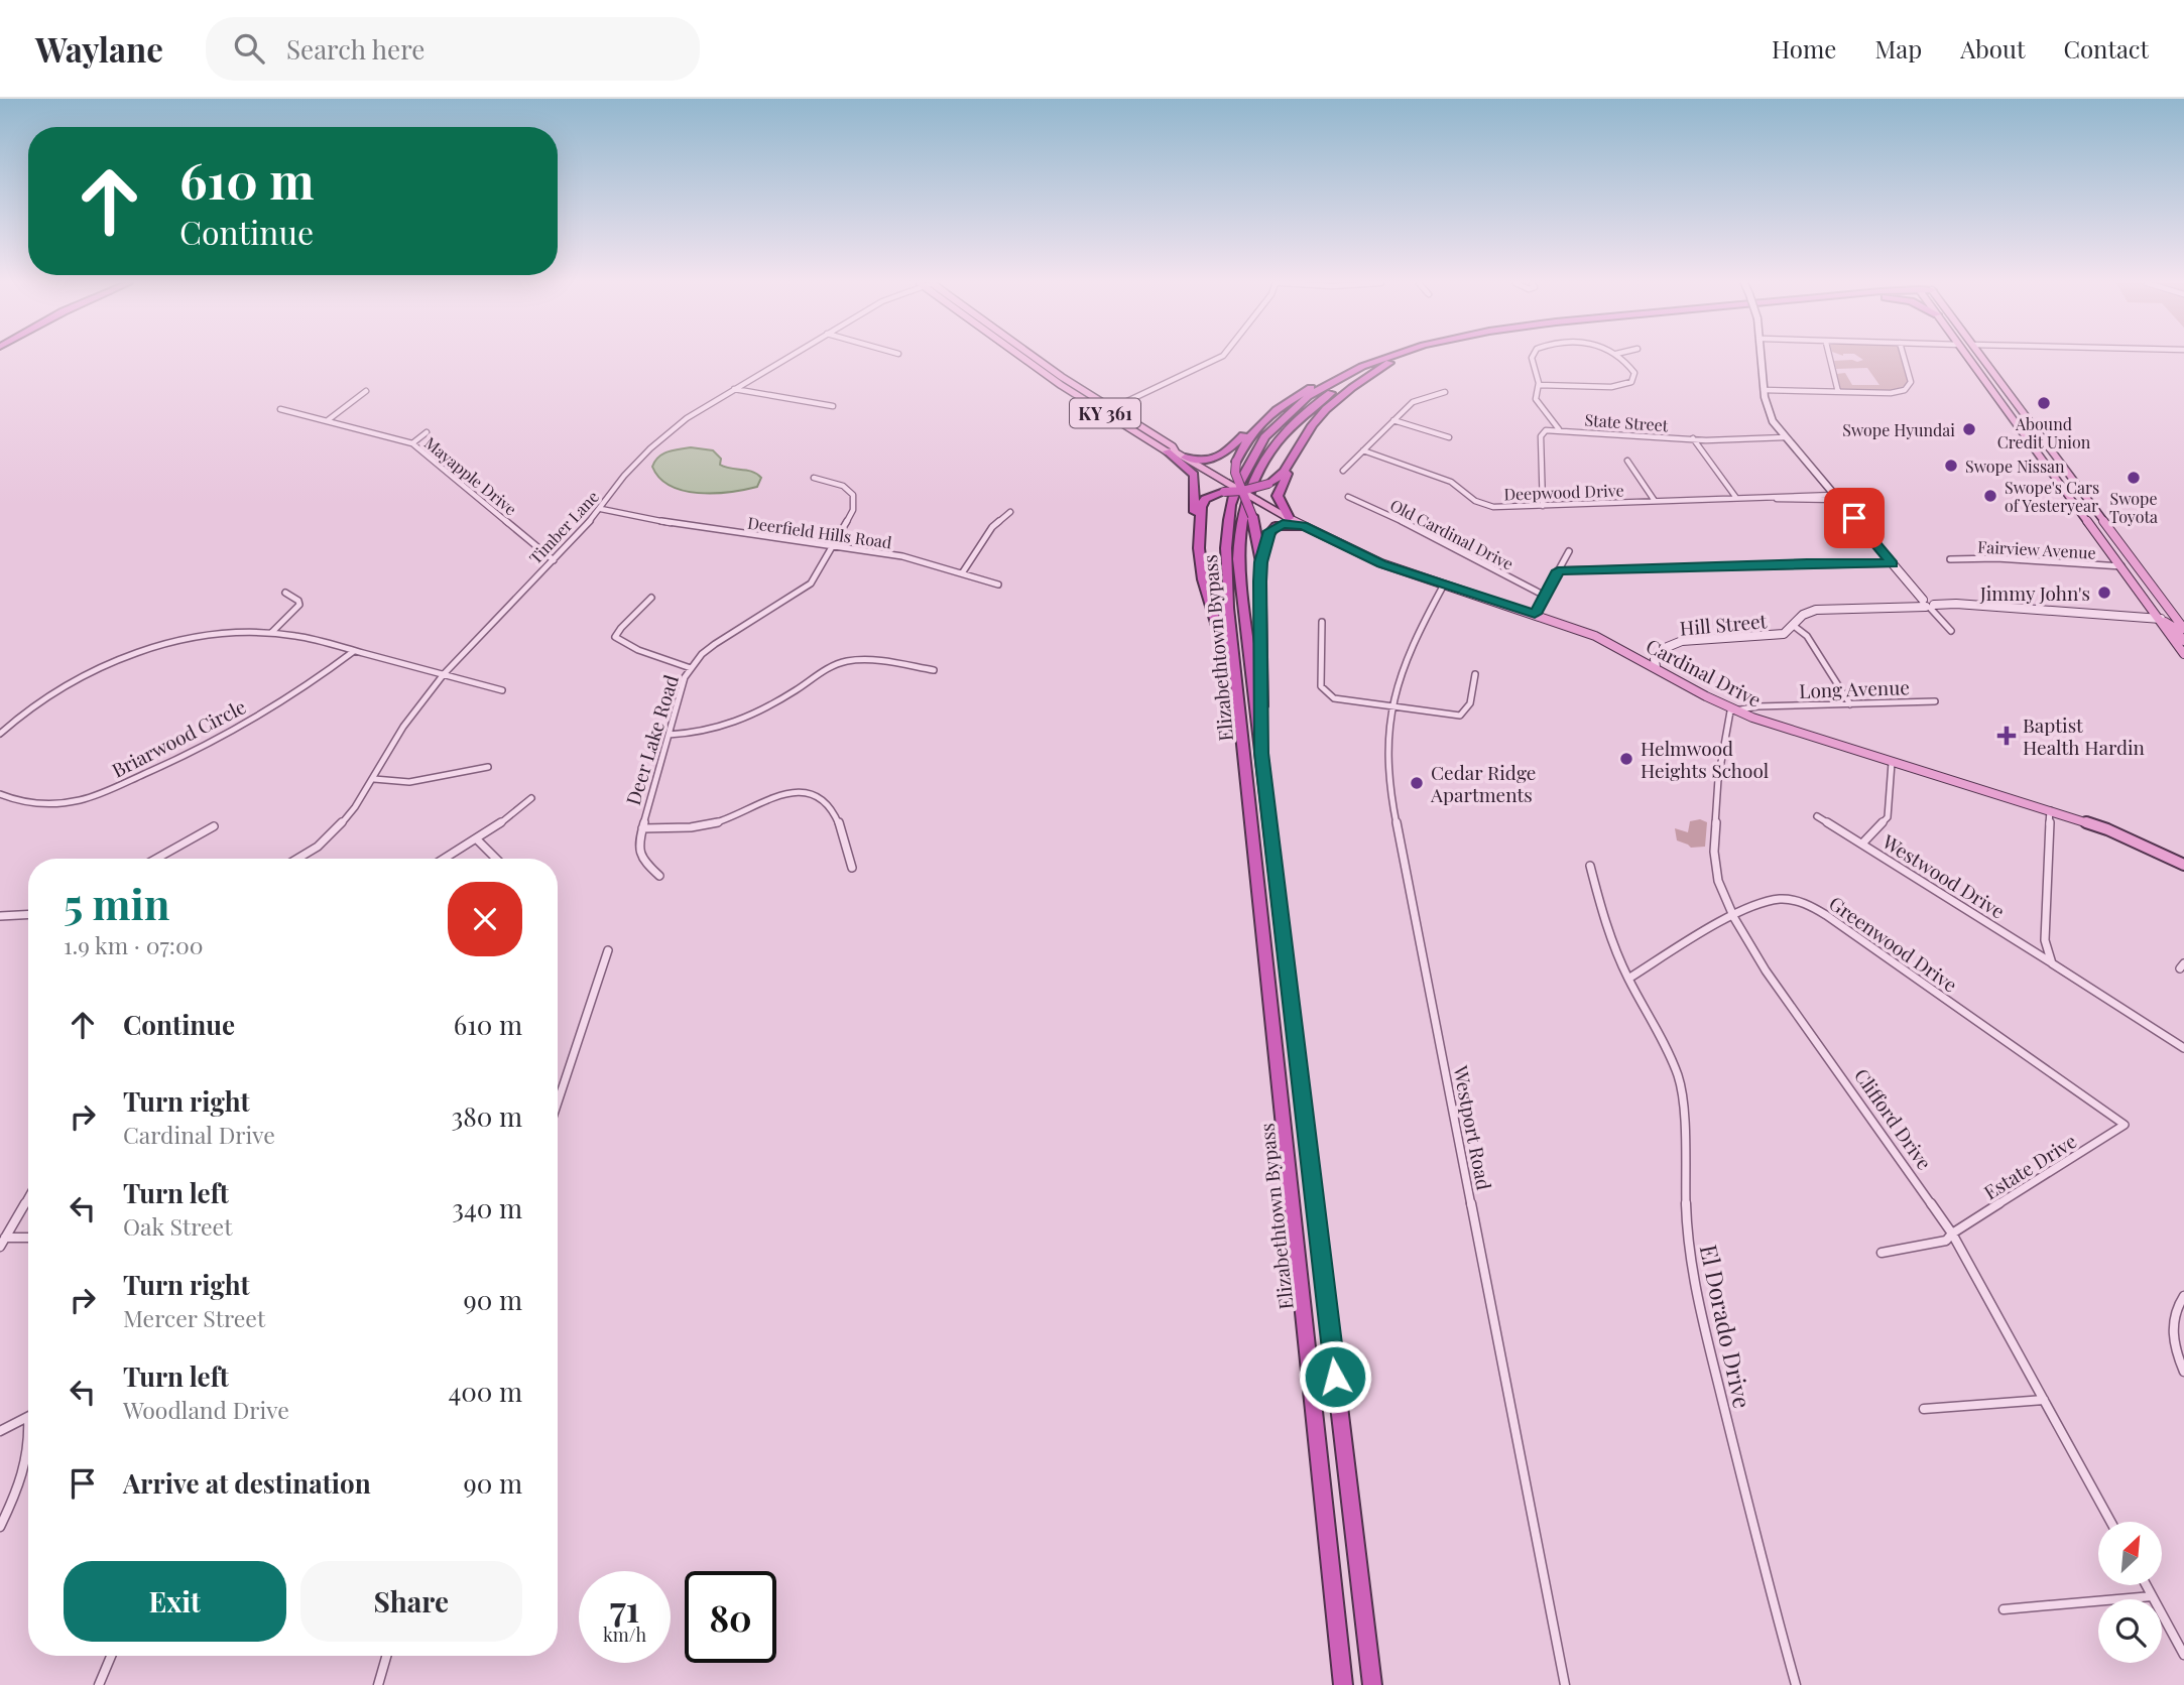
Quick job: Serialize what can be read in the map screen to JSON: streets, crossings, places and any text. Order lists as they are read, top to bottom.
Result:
{
  "streets": {
    "highway": ["Elizabethtown Bypass"],
    "main road": ["KY 361", "Cardinal Drive"],
    "street": [
      "State Street",
      "Mayapple Drive",
      "Deepwood Drive",
      "Timber Lane",
      "Deerfield Hills Road",
      "Old Cardinal Drive",
      "Fairview Avenue",
      "Hill Street",
      "Long Avenue",
      "Briarwood Circle",
      "Deer Lake Road",
      "Westwood Drive",
      "Greenwood Drive",
      "Clifford Drive",
      "Westport Road",
      "Estate Drive",
      "El Dorado Drive"
    ]
  },
  "crossings": [
    ["Mayapple Drive", "Timber Lane"],
    ["Timber Lane", "Deerfield Hills Road"],
    ["Deerfield Hills Road", "Deer Lake Road"],
    ["Hill Street", "Cardinal Drive"],
    ["Cardinal Drive", "Long Avenue"],
    ["Cardinal Drive", "Clifford Drive"],
    ["Cardinal Drive", "Westport Road"],
    ["Long Avenue", "Clifford Drive"],
    ["Greenwood Drive", "Clifford Drive"],
    ["Greenwood Drive", "Estate Drive"],
    ["Greenwood Drive", "El Dorado Drive"],
    ["Clifford Drive", "Estate Drive"]
  ],
  "places": {
    "other": [
      "Abound Credit Union",
      "Swope Hyundai",
      "Swope Nissan",
      "Swope Toyota",
      "Swope's Cars of Yesteryear",
      "Jimmy John's",
      "Helmwood Heights School",
      "Cedar Ridge Apartments"
    ],
    "health": ["Baptist Health Hardin"]
  },
  "north": "top right",
  "page": {
    "header": "Waylane",
    "search": "Search here",
    "nav": [
      "Home",
      "Map",
      "About",
      "Contact"
    ],
    "turn": ["610 m", "Continue"],
    "heading": ["5 min", "1.9 km · 07:00"],
    "list": [
      {
        "name": "Continue",
        "value": "610 m"
      },
      {
        "name": "Turn right",
        "note": "Cardinal Drive",
        "value": "380 m"
      },
      {
        "name": "Turn left",
        "note": "Oak Street",
        "value": "340 m"
      },
      {
        "name": "Turn right",
        "note": "Mercer Street",
        "value": "90 m"
      },
      {
        "name": "Turn left",
        "note": "Woodland Drive",
        "value": "400 m"
      },
      {
        "name": "Arrive at destination",
        "value": "90 m"
      }
    ],
    "buttons": ["Exit", "Share"],
    "speed": "71 km/h",
    "limit": "80"
  }
}
